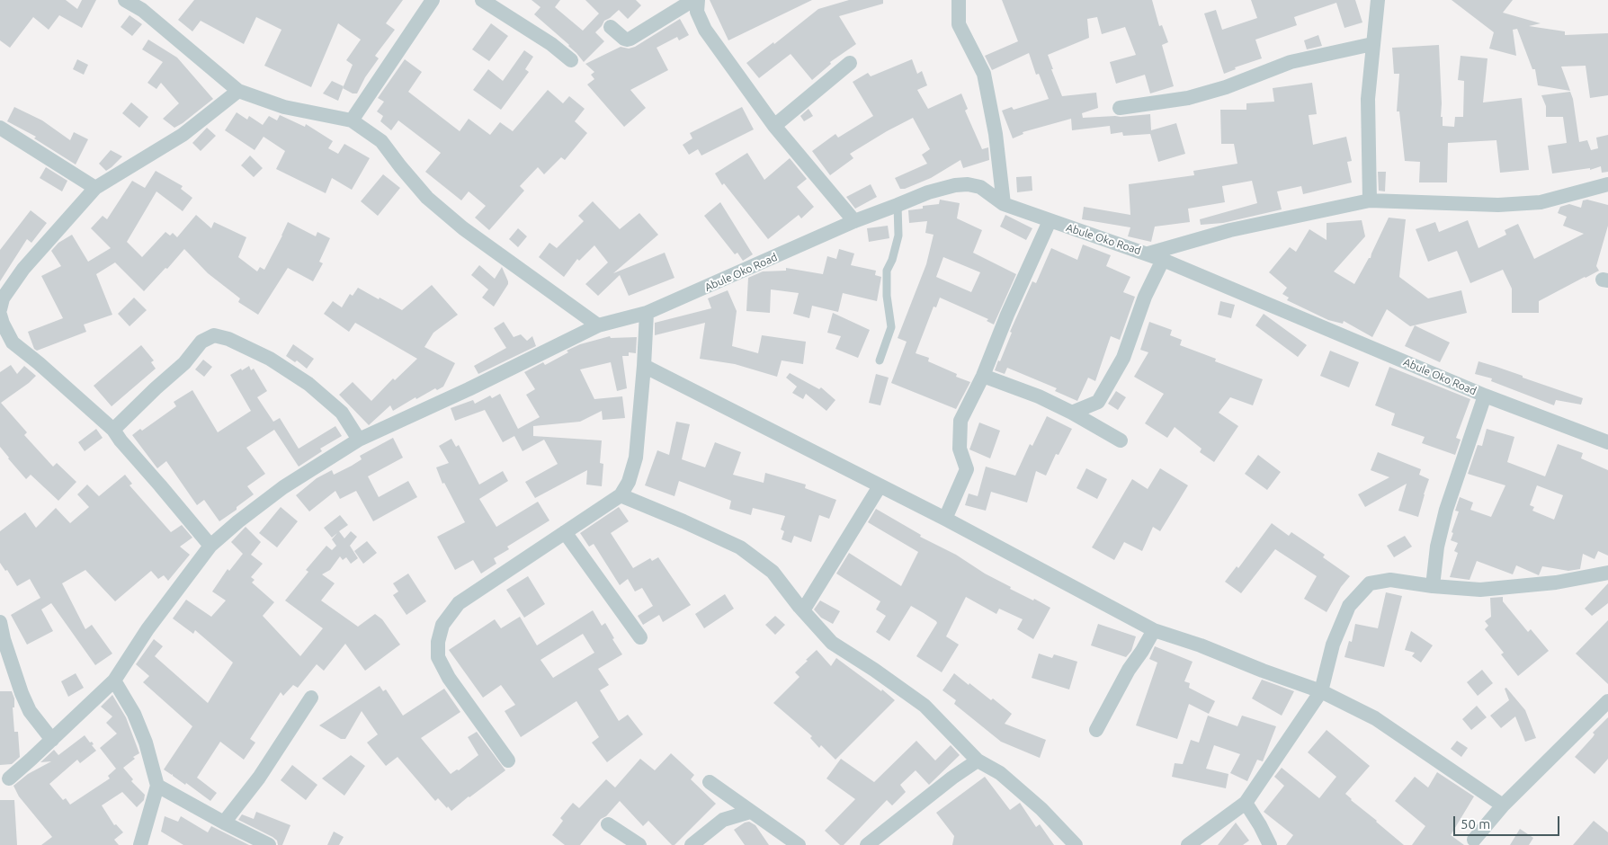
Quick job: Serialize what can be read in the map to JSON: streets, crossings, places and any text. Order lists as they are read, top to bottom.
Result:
{
  "streets": {
    "street": ["Abule Oko Road"]
  },
  "scale_bar": "50 m"
}
